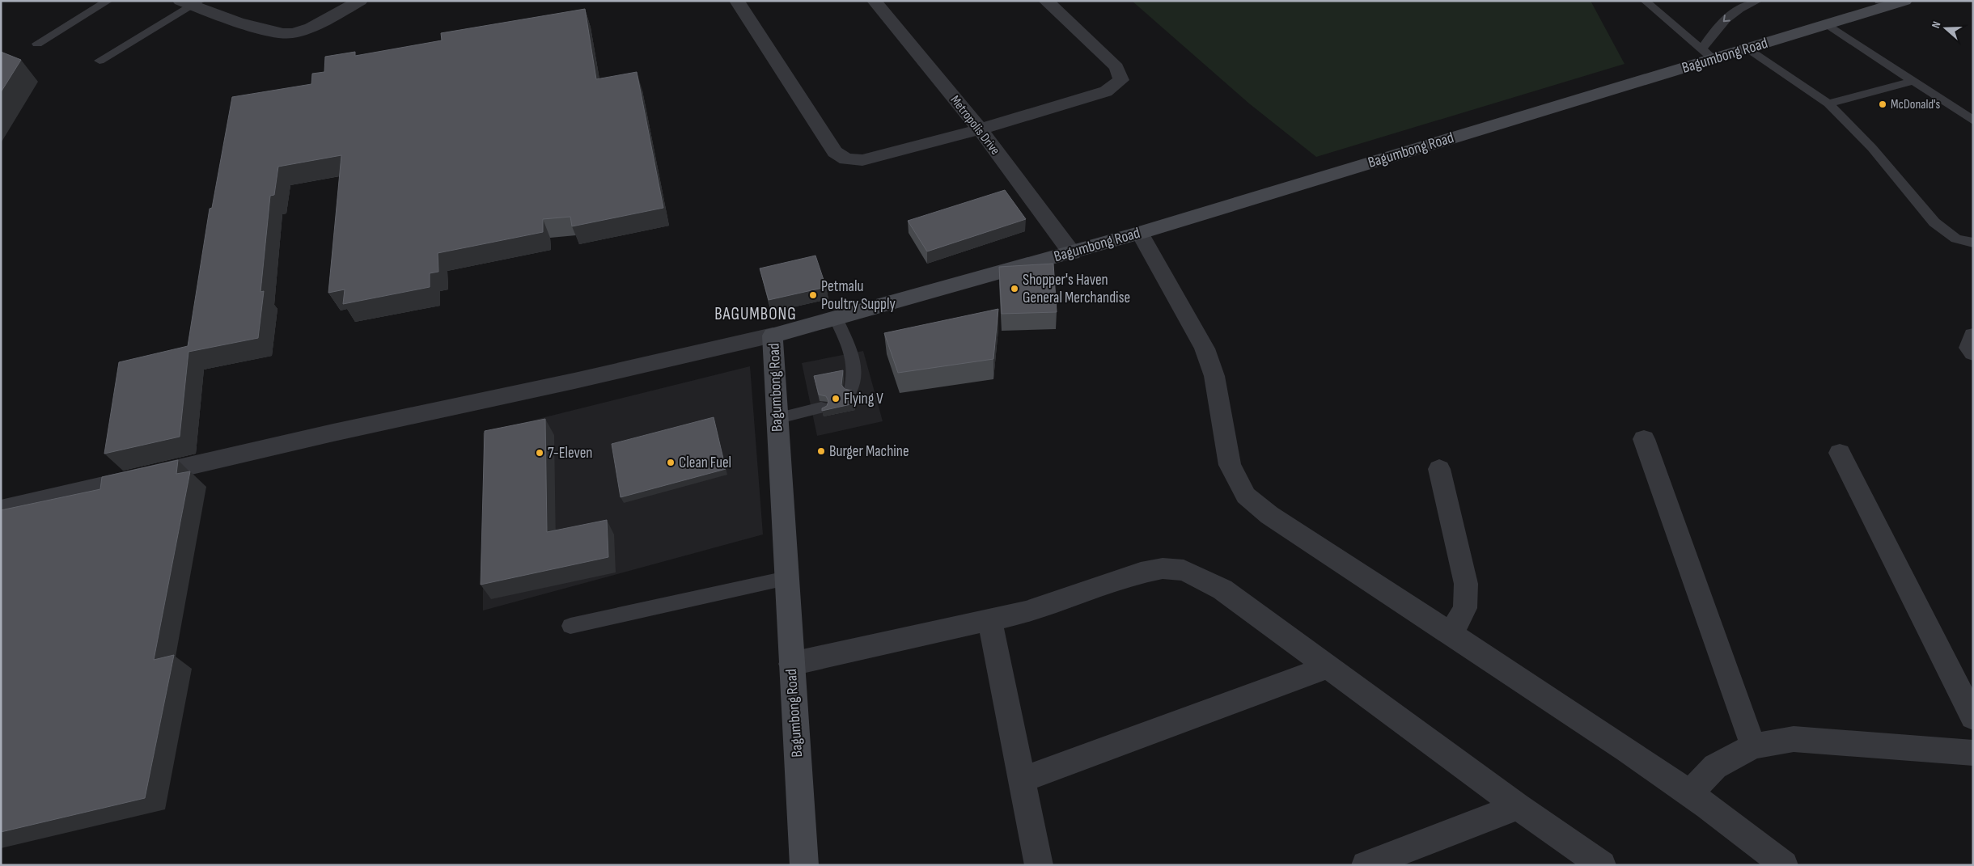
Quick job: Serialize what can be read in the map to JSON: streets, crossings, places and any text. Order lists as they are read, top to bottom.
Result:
{
  "streets": {
    "main road": ["Bagumbong Road"],
    "street": ["Metropolis Drive"]
  },
  "crossings": [
    ["Bagumbong Road", "Metropolis Drive"]
  ],
  "districts": ["BAGUMBONG"],
  "places": [
    "McDonald's",
    "Shopper's Haven General Merchandise",
    "Petmalu Poultry Supply",
    "Flying V",
    "Burger Machine",
    "7-Eleven",
    "Clean Fuel"
  ],
  "north": "left"
}
